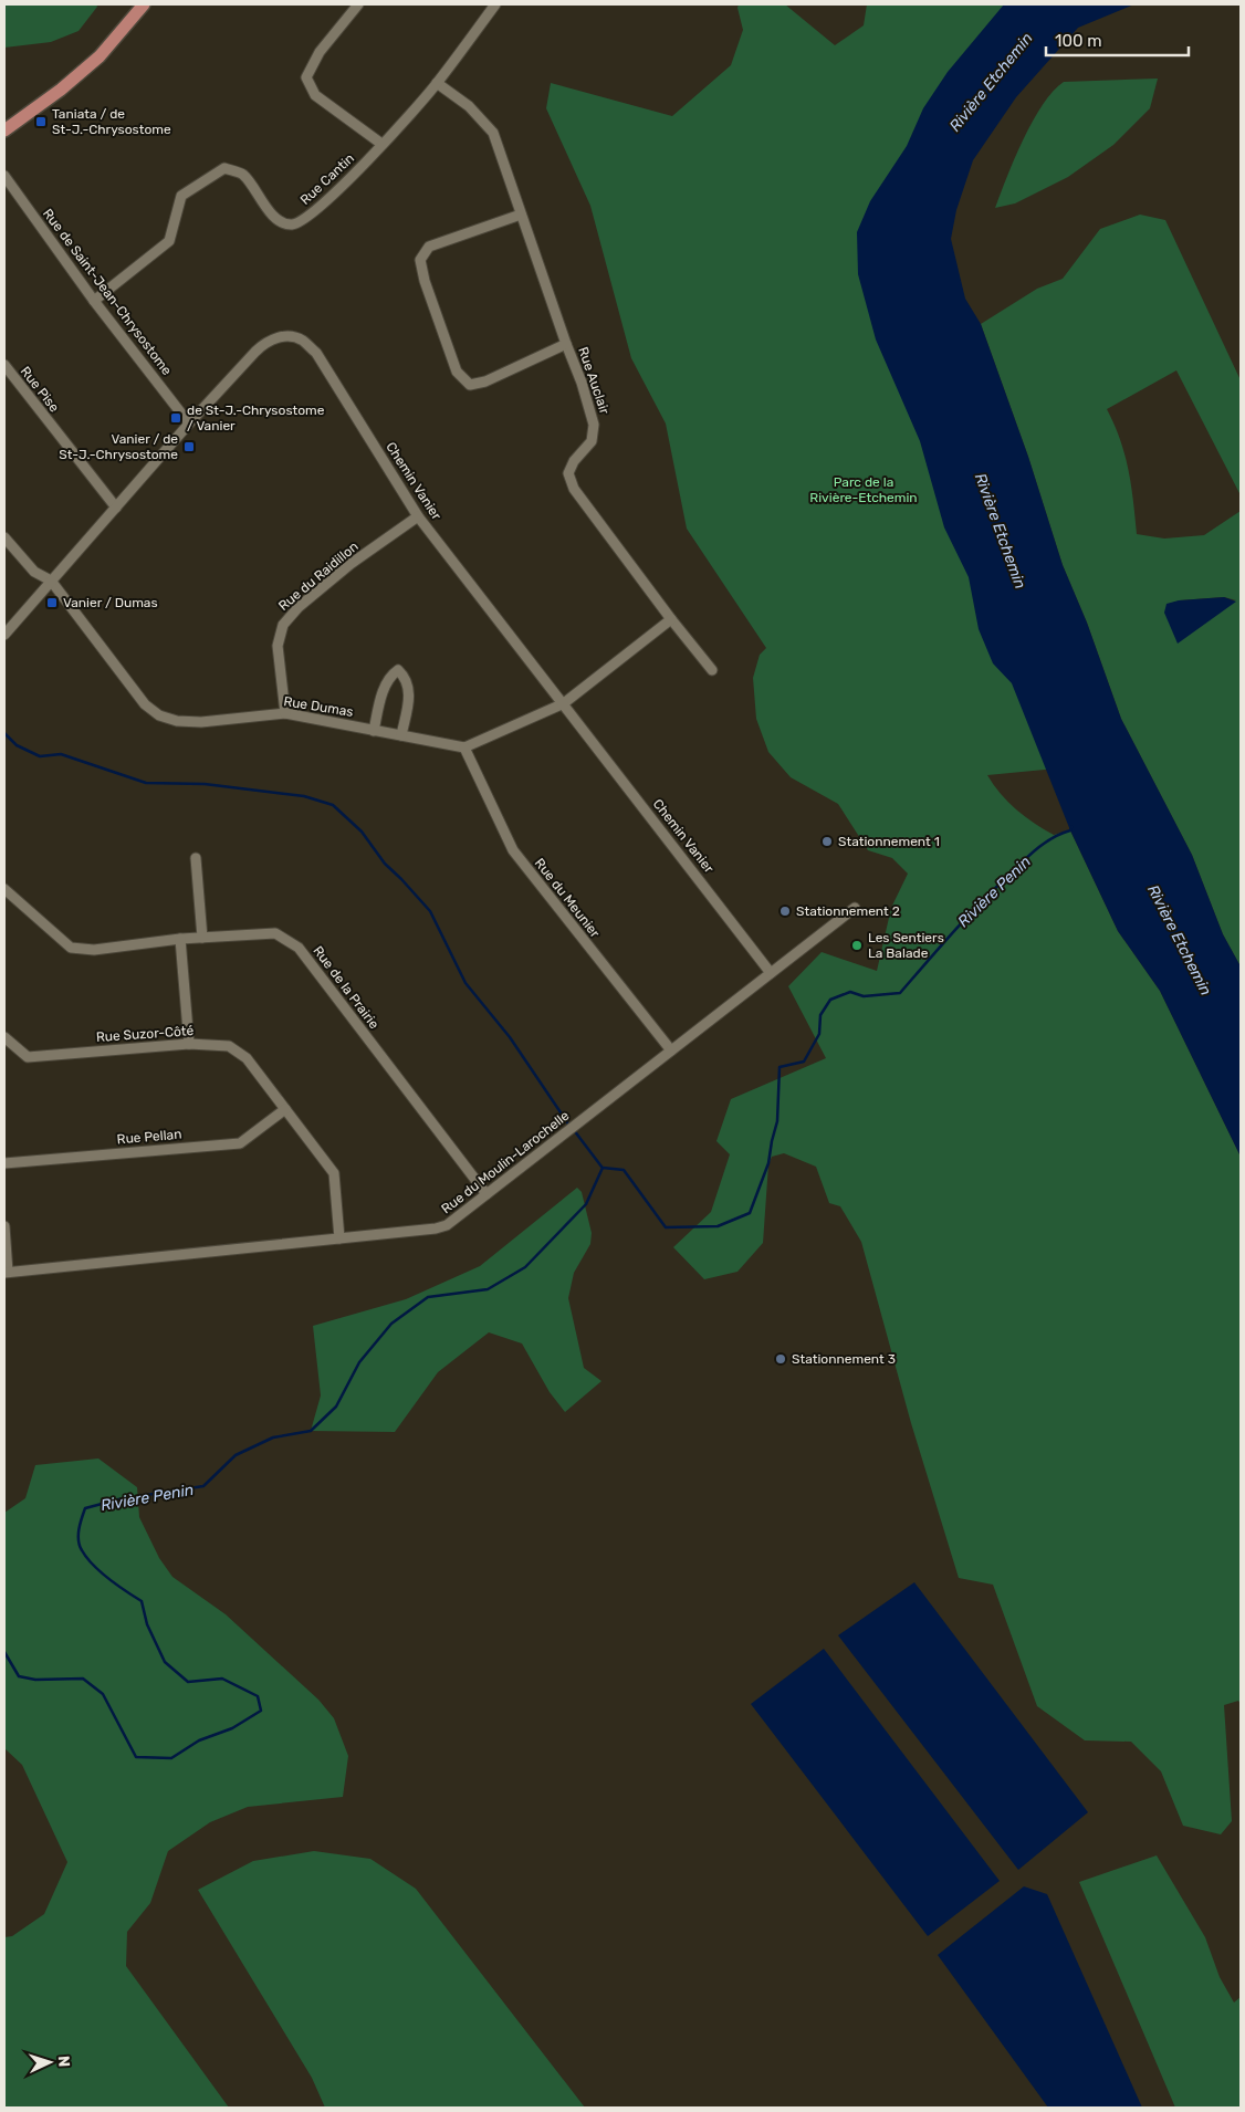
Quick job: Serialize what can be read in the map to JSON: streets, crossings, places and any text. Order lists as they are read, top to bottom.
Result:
{
  "streets": {
    "street": [
      "Rue Cantin",
      "Rue de Saint-Jean-Chrysostome",
      "Rue Auclair",
      "Rue Pise",
      "Chemin Vanier",
      "Rue du Raidillon",
      "Rue Dumas",
      "Rue du Meunier",
      "Rue de la Prairie",
      "Rue Suzor-Côté",
      "Rue Pellan",
      "Rue du Moulin-Larochelle"
    ]
  },
  "crossings": [
    ["Rue Cantin", "Rue de Saint-Jean-Chrysostome"],
    ["Rue Cantin", "Rue Auclair"],
    ["Rue de Saint-Jean-Chrysostome", "Chemin Vanier"],
    ["Rue Pise", "Chemin Vanier"],
    ["Chemin Vanier", "Rue du Raidillon"],
    ["Chemin Vanier", "Rue Dumas"],
    ["Chemin Vanier", "Rue du Moulin-Larochelle"],
    ["Rue du Raidillon", "Rue Dumas"],
    ["Rue Dumas", "Rue du Meunier"],
    ["Rue du Meunier", "Rue du Moulin-Larochelle"],
    ["Rue de la Prairie", "Rue du Moulin-Larochelle"],
    ["Rue Suzor-Côté", "Rue Pellan"],
    ["Rue Suzor-Côté", "Rue du Moulin-Larochelle"]
  ],
  "water": ["Rivière Etchemin", "Rivière Penin"],
  "parks": ["Parc de la Rivière-Etchemin"],
  "places": {
    "transit": [
      "Taniata / de St-J.-Chrysostome",
      "de St-J.-Chrysostome / Vanier",
      "Vanier / de St-J.-Chrysostome",
      "Vanier / Dumas"
    ],
    "other": [
      "Stationnement 1",
      "Stationnement 2",
      "Les Sentiers La Balade",
      "Stationnement 3"
    ]
  },
  "scale_bar": "100 m",
  "north": "right"
}
